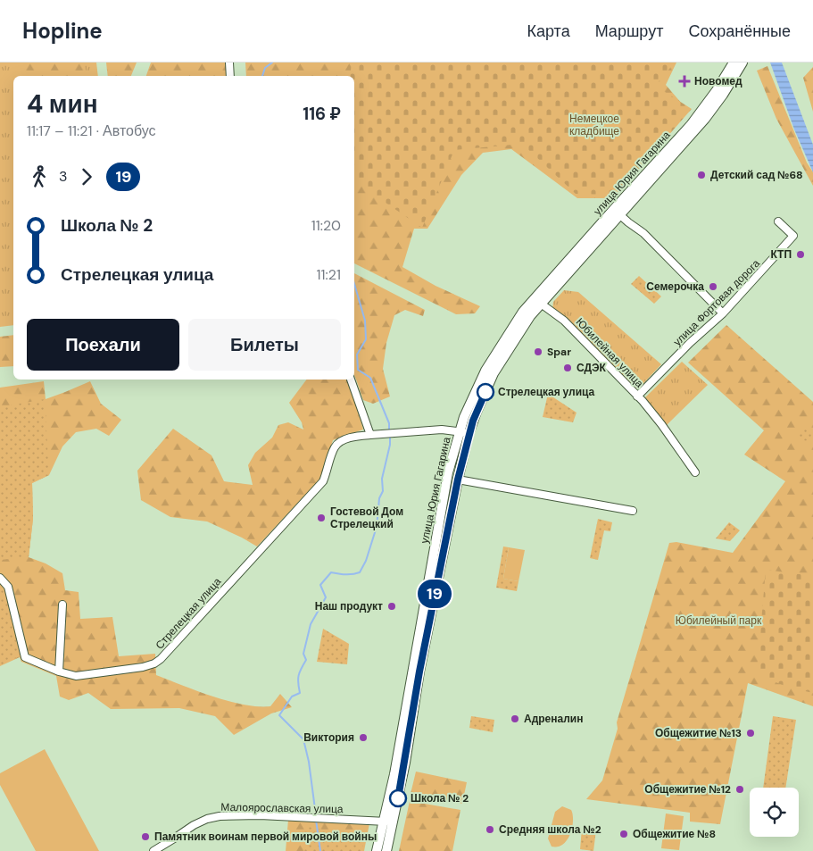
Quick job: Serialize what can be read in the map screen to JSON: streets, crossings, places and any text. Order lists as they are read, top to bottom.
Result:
{
  "streets": {
    "main road": ["улица Юрия Гагарина"],
    "street": [
      "улица Фортовая дорога",
      "Юбилейная улица",
      "Стрелецкая улица",
      "Малоярославская улица"
    ]
  },
  "crossings": [
    ["улица Юрия Гагарина", "Юбилейная улица"],
    ["улица Юрия Гагарина", "Стрелецкая улица"],
    ["улица Юрия Гагарина", "Малоярославская улица"],
    ["улица Фортовая дорога", "Юбилейная улица"]
  ],
  "parks": ["Немецкое кладбище", "Юбилейный парк"],
  "places": {
    "health": ["Новомед"],
    "other": [
      "Детский сад №68",
      "КТП",
      "Семерочка",
      "Spar",
      "СДЭК",
      "Стрелецкая улица",
      "Гостевой Дом Стрелецкий",
      "Наш продукт",
      "Адреналин",
      "Общежитие №13",
      "Виктория",
      "Общежитие №12",
      "Школа № 2",
      "Средняя школа №2",
      "Общежитие №8",
      "Памятник воинам первой мировой войны"
    ]
  },
  "lines": ["bus line 19"],
  "page": {
    "header": "Hopline",
    "nav": ["Карта", "Маршрут", "Сохранённые"],
    "on_map": "19",
    "heading": ["4 мин", "11:17 – 11:21 · Автобус", "116 ₽"],
    "legs": ["3", "19"],
    "list": [
      {
        "name": "Школа № 2",
        "value": "11:20"
      },
      {
        "name": "Стрелецкая улица",
        "value": "11:21"
      }
    ],
    "buttons": ["Поехали", "Билеты"]
  }
}
